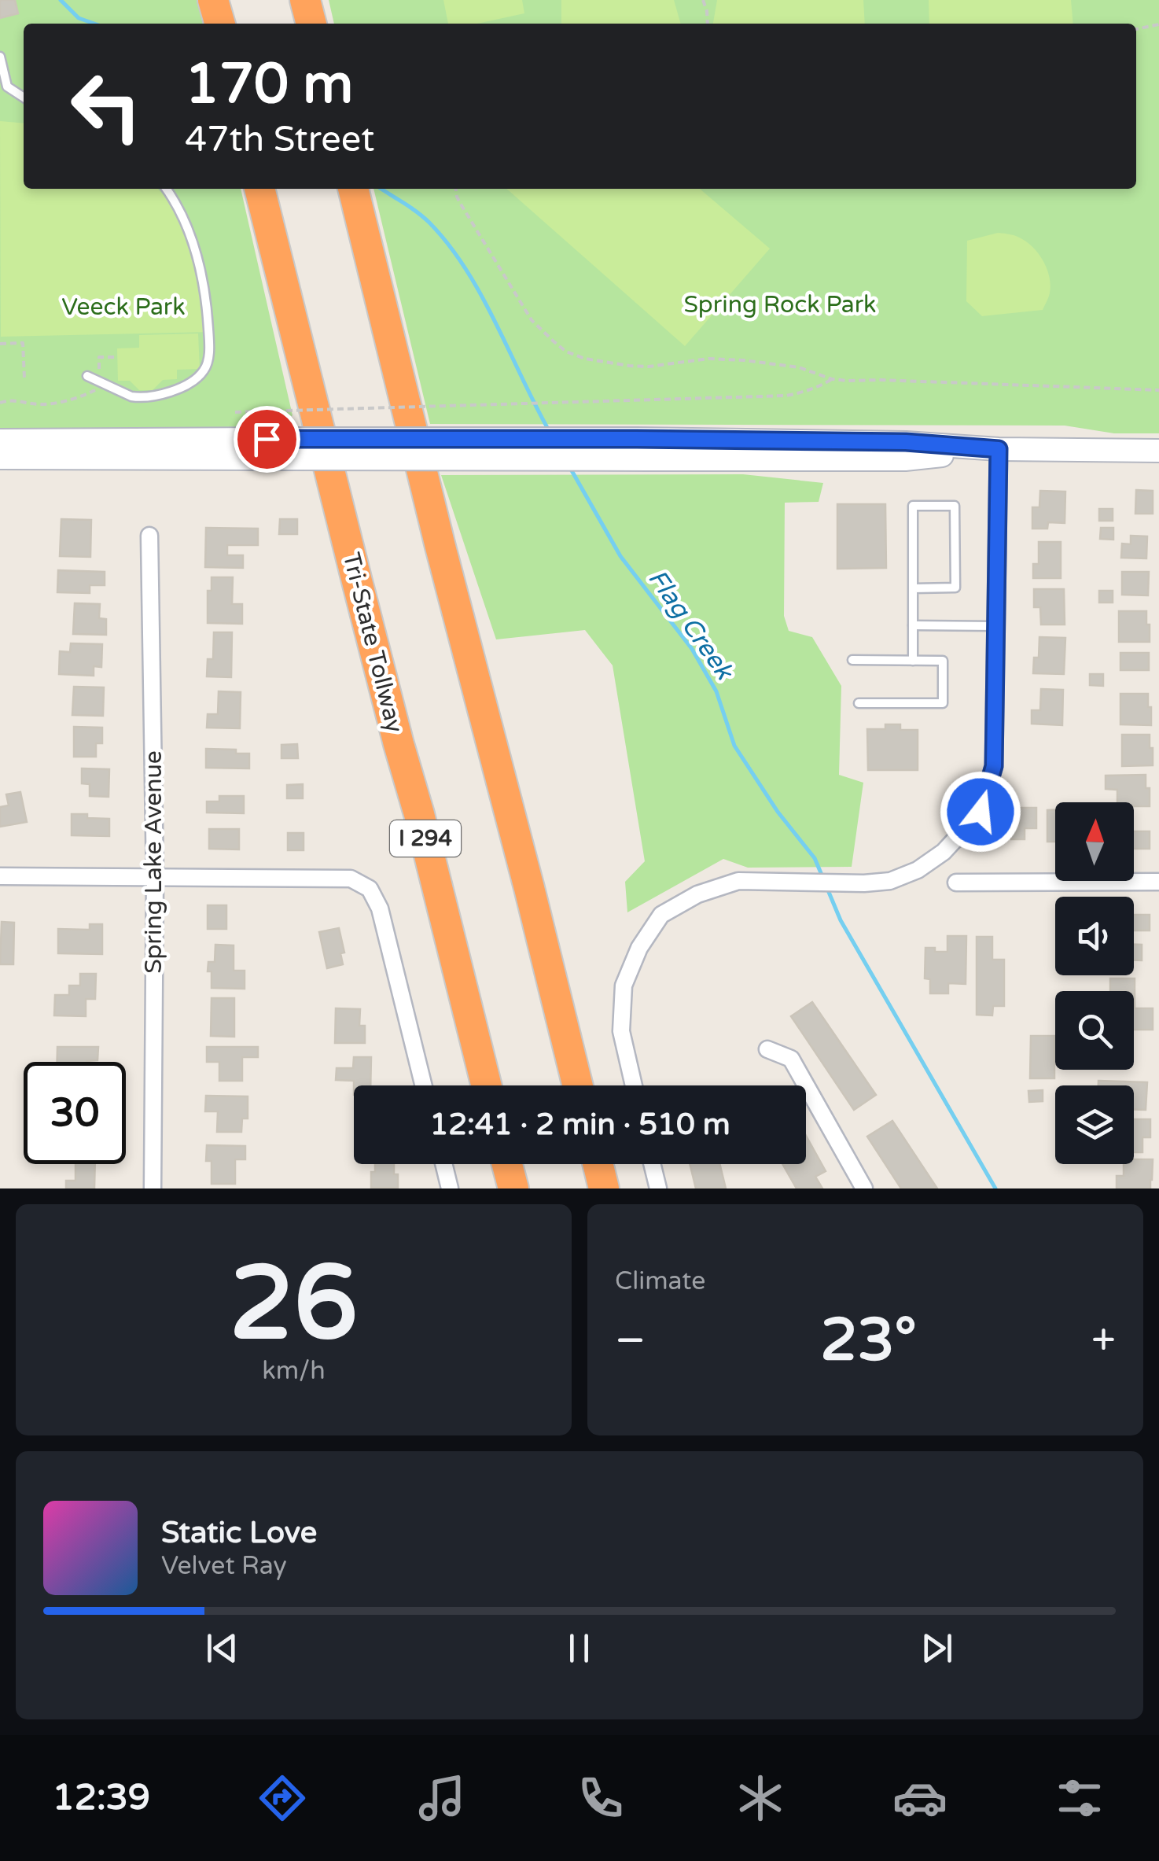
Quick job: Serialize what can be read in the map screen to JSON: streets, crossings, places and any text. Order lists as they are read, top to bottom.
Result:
{
  "streets": {
    "highway": ["Tri-State Tollway", "I 294"],
    "street": ["Spring Lake Avenue"]
  },
  "water": ["Flag Creek"],
  "parks": ["Spring Rock Park", "Veeck Park"],
  "north": "top",
  "page": {
    "turn": ["170 m", "47th Street"],
    "limit": "30",
    "trip": "12:41 · 2 min · 510 m",
    "tile": [
      ["26", "km/h"],
      "Climate"
    ],
    "heat": ["−", "23°", "+"],
    "song": ["Static Love", "Velvet Ray"],
    "tabs": "12:39"
  }
}
